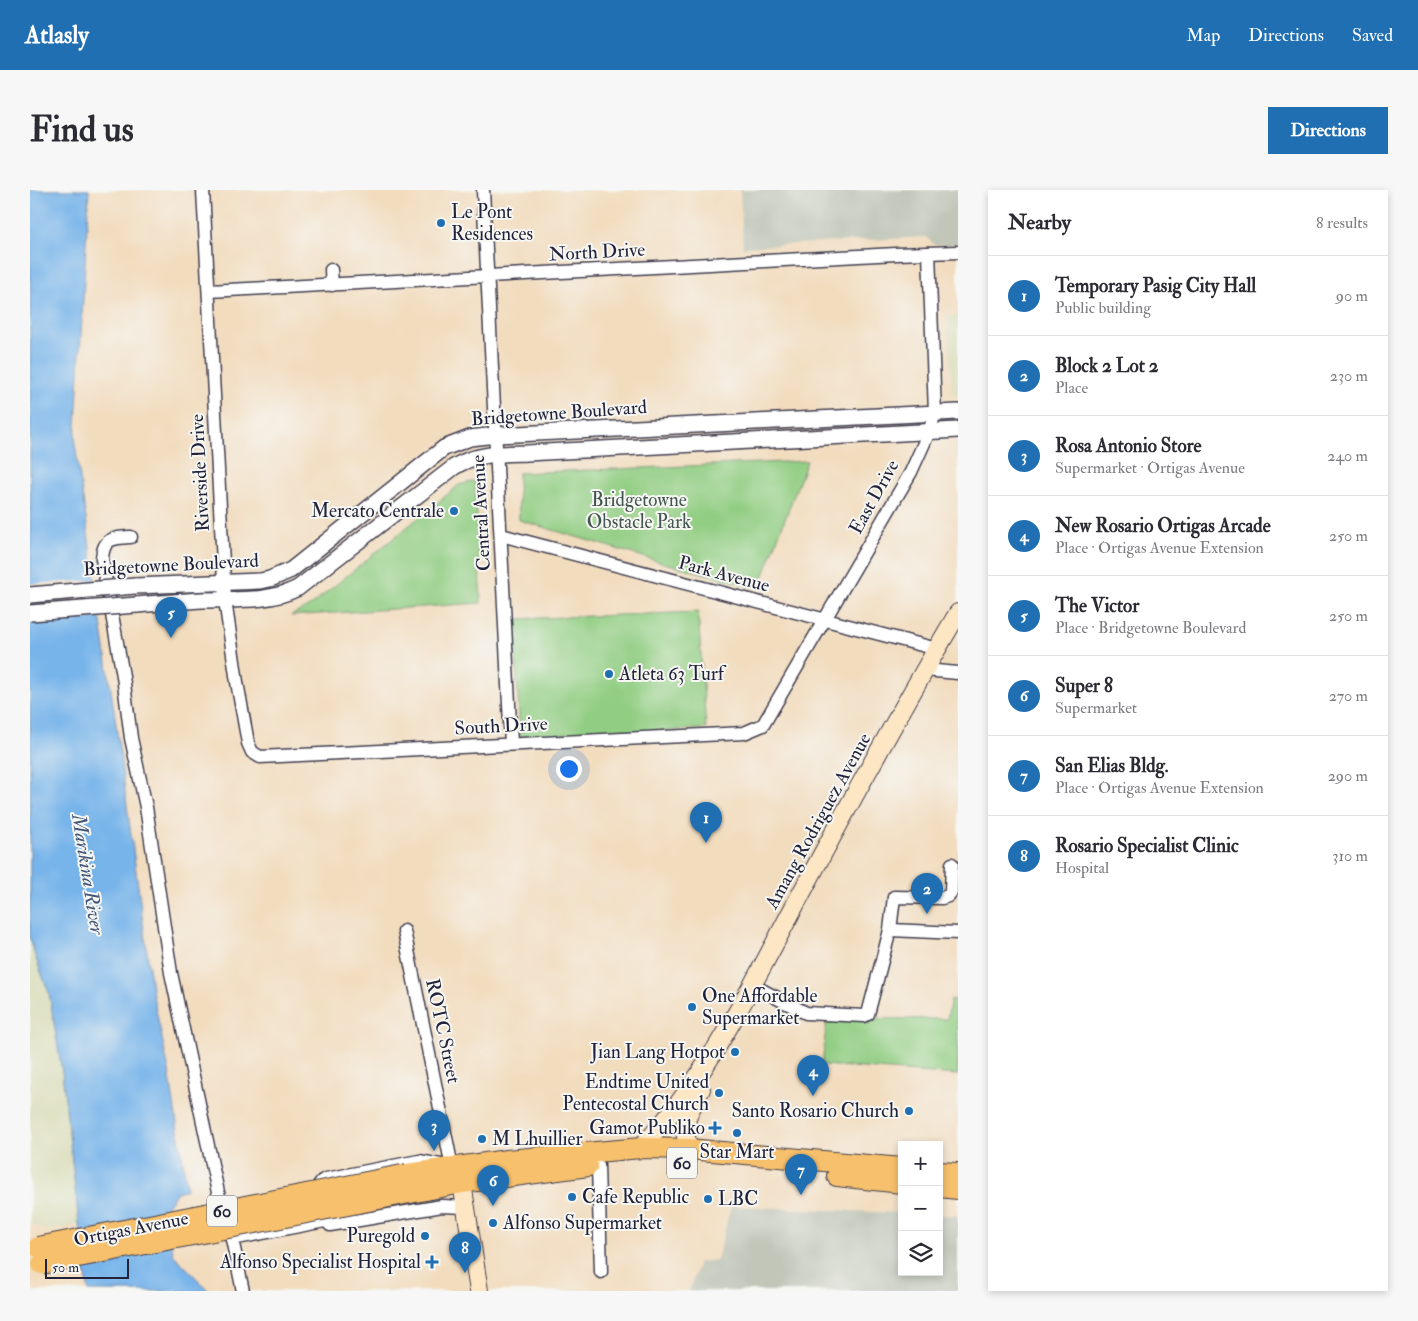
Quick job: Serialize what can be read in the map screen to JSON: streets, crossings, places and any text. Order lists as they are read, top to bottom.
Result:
{
  "streets": {
    "main road": ["Amang Rodriguez Avenue", "60", "Ortigas Avenue"],
    "street": [
      "North Drive",
      "Bridgetowne Boulevard",
      "Riverside Drive",
      "East Drive",
      "Central Avenue",
      "Park Avenue",
      "South Drive",
      "ROTC Street"
    ]
  },
  "crossings": [
    ["North Drive", "Riverside Drive"],
    ["North Drive", "East Drive"],
    ["North Drive", "Central Avenue"],
    ["Bridgetowne Boulevard", "Riverside Drive"],
    ["Bridgetowne Boulevard", "East Drive"],
    ["Bridgetowne Boulevard", "Central Avenue"],
    ["Riverside Drive", "South Drive"],
    ["East Drive", "Park Avenue"],
    ["East Drive", "South Drive"],
    ["Central Avenue", "Park Avenue"],
    ["Central Avenue", "South Drive"],
    ["Park Avenue", "Amang Rodriguez Avenue"],
    ["Amang Rodriguez Avenue", "60"],
    ["ROTC Street", "60"],
    ["ROTC Street", "Ortigas Avenue"],
    ["60", "Ortigas Avenue"]
  ],
  "water": ["Marikina River"],
  "parks": ["Bridgetowne Obstacle Park"],
  "places": {
    "other": [
      "Le Pont Residences",
      "Mercato Centrale",
      "Atleta 63 Turf",
      "One Affordable Supermarket",
      "Jian Lang Hotpot",
      "Endtime United Pentecostal Church",
      "Santo Rosario Church",
      "Star Mart",
      "M Lhuillier",
      "Cafe Republic",
      "LBC",
      "Alfonso Supermarket",
      "Puregold"
    ],
    "health": ["Gamot Publiko", "Alfonso Specialist Hospital"]
  },
  "scale_bar": "50 m",
  "page": {
    "header": "Atlasly",
    "nav": ["Map", "Directions", "Saved"],
    "buttons": "Directions",
    "title": "Find us",
    "heading": ["Nearby", "8 results"],
    "list": [
      {
        "mark": "1",
        "name": "Temporary Pasig City Hall",
        "note": "Public building",
        "value": "90 m"
      },
      {
        "mark": "2",
        "name": "Block 2 Lot 2",
        "note": "Place",
        "value": "230 m"
      },
      {
        "mark": "3",
        "name": "Rosa Antonio Store",
        "note": "Supermarket · Ortigas Avenue",
        "value": "240 m"
      },
      {
        "mark": "4",
        "name": "New Rosario Ortigas Arcade",
        "note": "Place · Ortigas Avenue Extension",
        "value": "250 m"
      },
      {
        "mark": "5",
        "name": "The Victor",
        "note": "Place · Bridgetowne Boulevard",
        "value": "250 m"
      },
      {
        "mark": "6",
        "name": "Super 8",
        "note": "Supermarket",
        "value": "270 m"
      },
      {
        "mark": "7",
        "name": "San Elias Bldg.",
        "note": "Place · Ortigas Avenue Extension",
        "value": "290 m"
      },
      {
        "mark": "8",
        "name": "Rosario Specialist Clinic",
        "note": "Hospital",
        "value": "310 m"
      }
    ],
    "pins": [
      "5",
      "1",
      "2",
      "4",
      "3",
      "7",
      "6",
      "8"
    ],
    "map_buttons": ["+", "−"],
    "scale": "50 m"
  }
}
